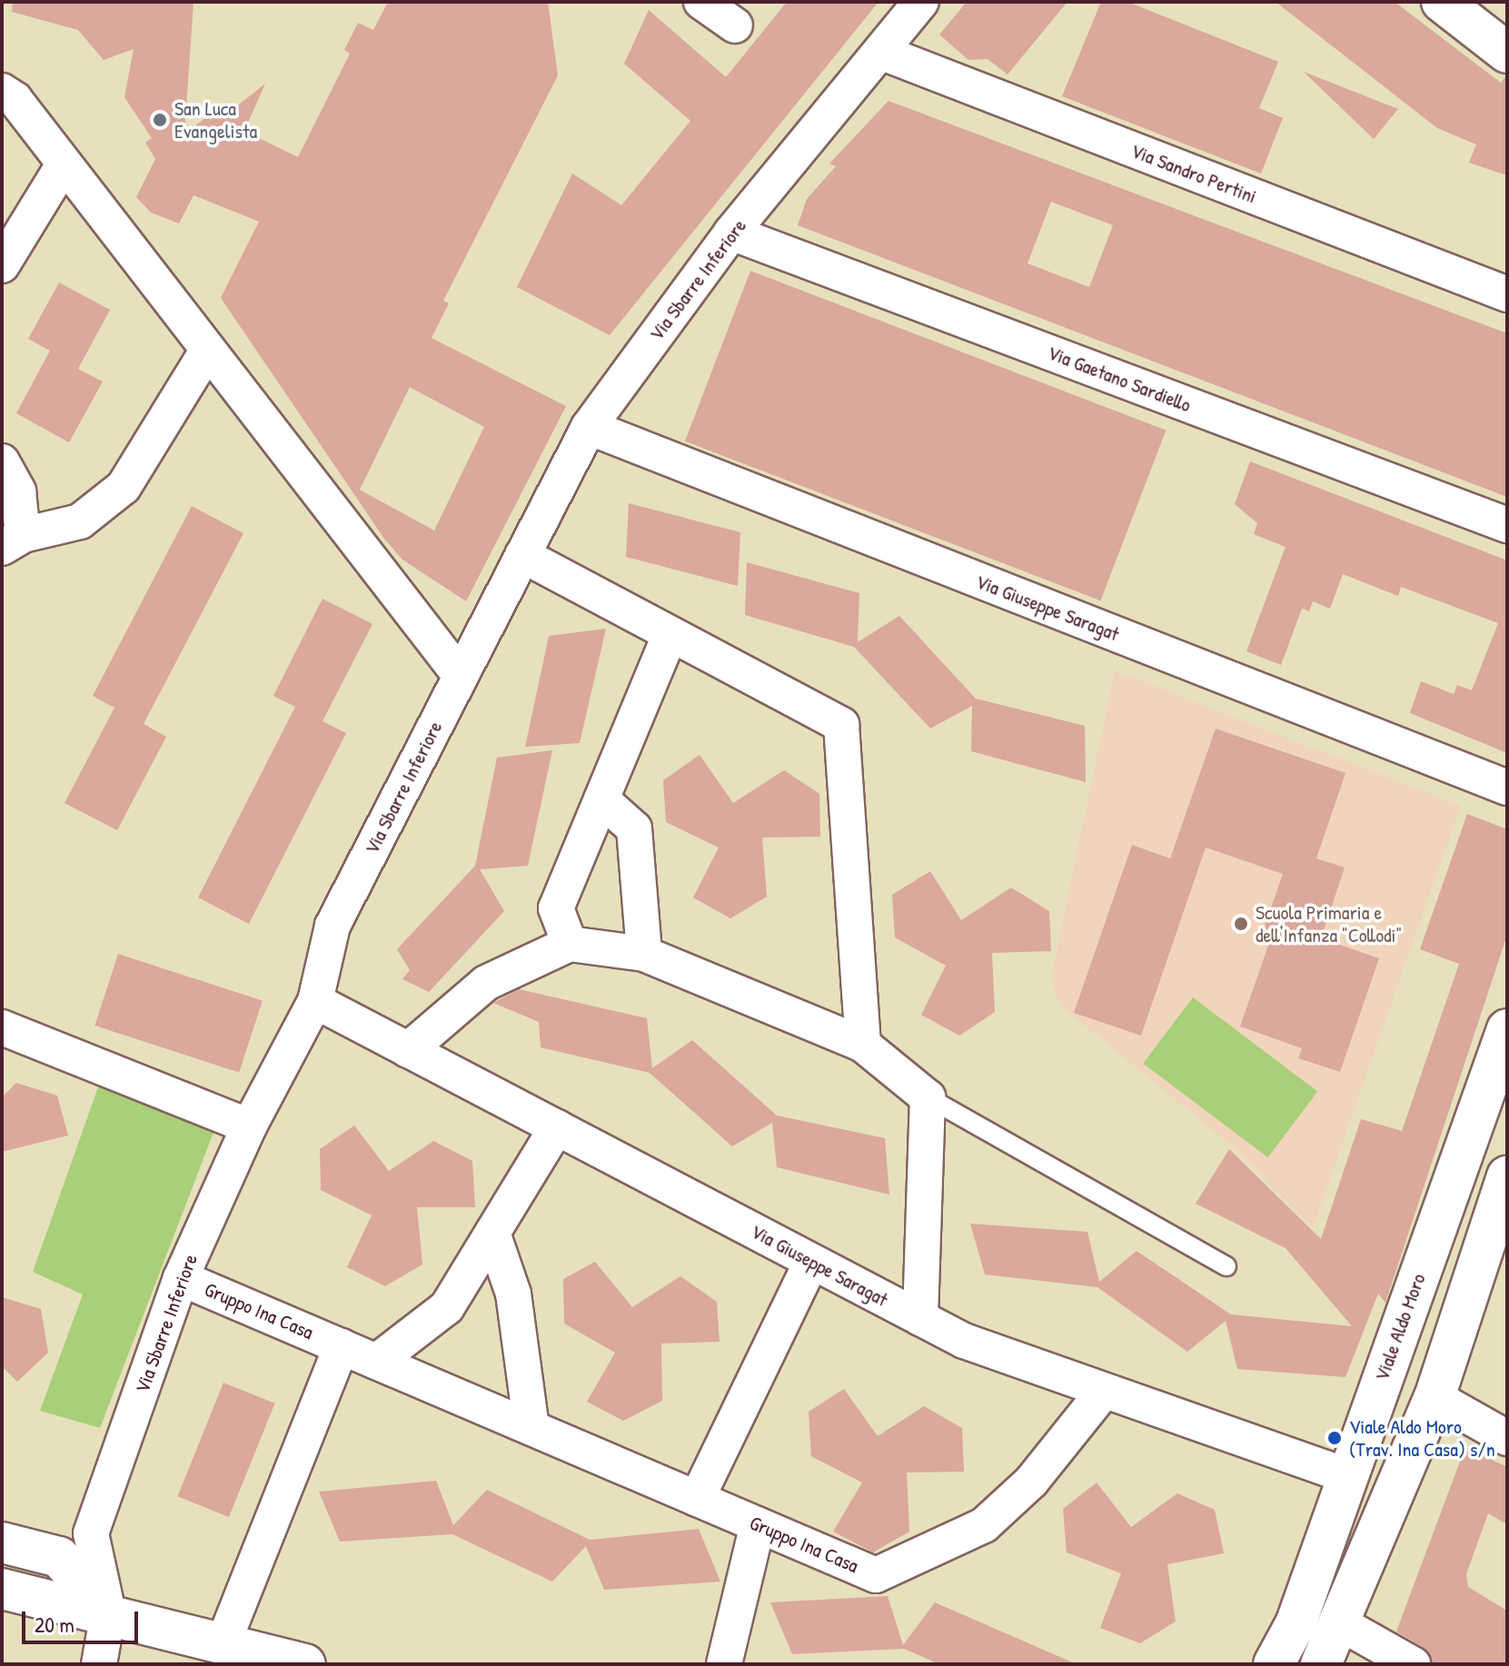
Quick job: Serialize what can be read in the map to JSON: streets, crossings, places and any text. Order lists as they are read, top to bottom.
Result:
{
  "streets": {
    "street": [
      "Via Sandro Pertini",
      "Via Sbarre Inferiore",
      "Via Gaetano Sardiello",
      "Via Giuseppe Saragat",
      "Gruppo Ina Casa",
      "Viale Aldo Moro"
    ]
  },
  "crossings": [
    ["Via Sandro Pertini", "Via Sbarre Inferiore"],
    ["Via Sbarre Inferiore", "Via Gaetano Sardiello"],
    ["Via Sbarre Inferiore", "Via Giuseppe Saragat"],
    ["Via Sbarre Inferiore", "Gruppo Ina Casa"],
    ["Via Giuseppe Saragat", "Gruppo Ina Casa"],
    ["Via Giuseppe Saragat", "Viale Aldo Moro"]
  ],
  "places": ["San Luca Evangelista", "Scuola Primaria e dell'Infanza \"Collodi\"", "Viale Aldo Moro (Trav. Ina Casa) s/n"],
  "scale_bar": "20 m"
}
